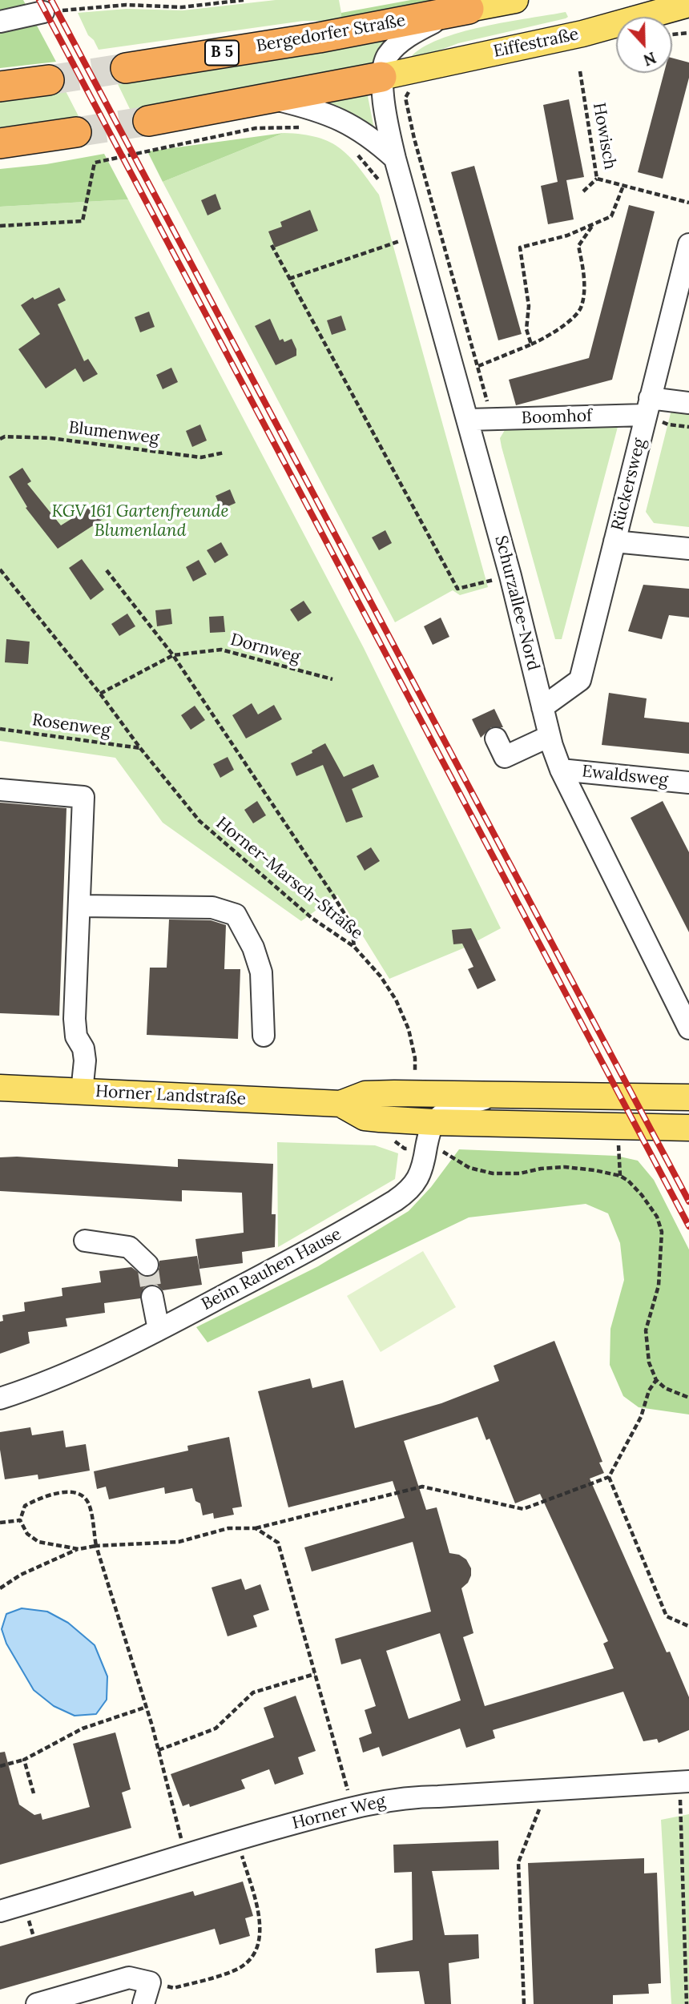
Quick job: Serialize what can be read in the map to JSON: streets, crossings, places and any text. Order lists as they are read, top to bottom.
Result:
{
  "streets": {
    "highway": ["Bergedorfer Straße", "B 5"],
    "main road": ["Eiffestraße", "Horner Landstraße"],
    "street": [
      "Boomhof",
      "Rückersweg",
      "Schurzallee-Nord",
      "Ewaldsweg",
      "Beim Rauhen Hause",
      "Horner Weg"
    ],
    "path": [
      "Howisch",
      "Blumenweg",
      "Dornweg",
      "Rosenweg",
      "Horner-Marsch-Straße"
    ]
  },
  "crossings": [
    ["Bergedorfer Straße", "B 5"],
    ["Bergedorfer Straße", "Schurzallee-Nord"],
    ["Eiffestraße", "Schurzallee-Nord"],
    ["B 5", "Schurzallee-Nord"],
    ["Boomhof", "Rückersweg"],
    ["Boomhof", "Schurzallee-Nord"],
    ["Rückersweg", "Schurzallee-Nord"],
    ["Schurzallee-Nord", "Ewaldsweg"],
    ["Dornweg", "Horner-Marsch-Straße"],
    ["Rosenweg", "Horner-Marsch-Straße"],
    ["Horner-Marsch-Straße", "Horner Landstraße"],
    ["Horner Landstraße", "Beim Rauhen Hause"]
  ],
  "parks": ["KGV 161 Gartenfreunde Blumenland"],
  "north": "bottom"
}
